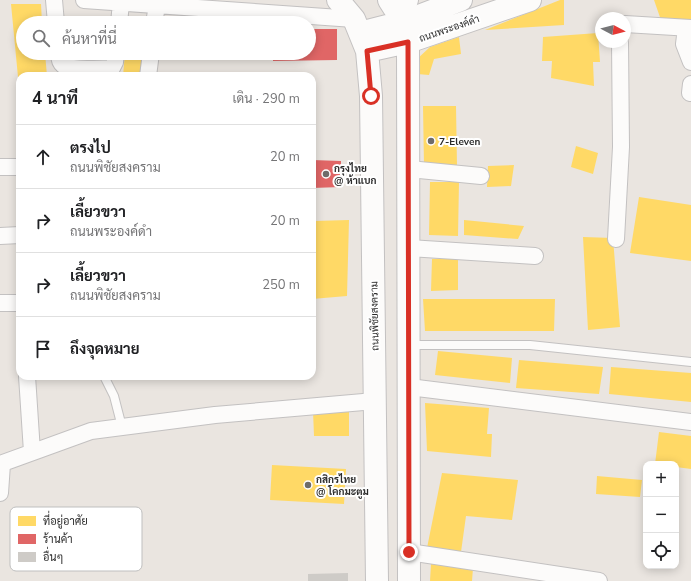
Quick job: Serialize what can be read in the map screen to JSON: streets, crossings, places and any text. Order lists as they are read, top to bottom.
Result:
{
  "streets": {
    "main road": ["ถนนพระองค์ดำ", "ถนนพิชัยสงคราม"]
  },
  "crossings": [
    ["ถนนพระองค์ดำ", "ถนนพิชัยสงคราม"]
  ],
  "places": ["7-Eleven", "กรุงไทย @ ห้าแบก", "กสิกรไทย @ โคกมะตูม"],
  "legend": ["ที่อยู่อาศัย", "ร้านค้า", "อื่นๆ"],
  "north": "right",
  "page": {
    "search": "ค้นหาที่นี่",
    "heading": ["4 นาที", "เดิน · 290 m"],
    "list": [
      ["ตรงไป", "ถนนพิชัยสงคราม", "20 m"],
      ["เลี้ยวขวา", "ถนนพระองค์ดำ", "20 m"],
      ["เลี้ยวขวา", "ถนนพิชัยสงคราม", "250 m"],
      "ถึงจุดหมาย"
    ],
    "map_buttons": ["+", "−"]
  }
}
